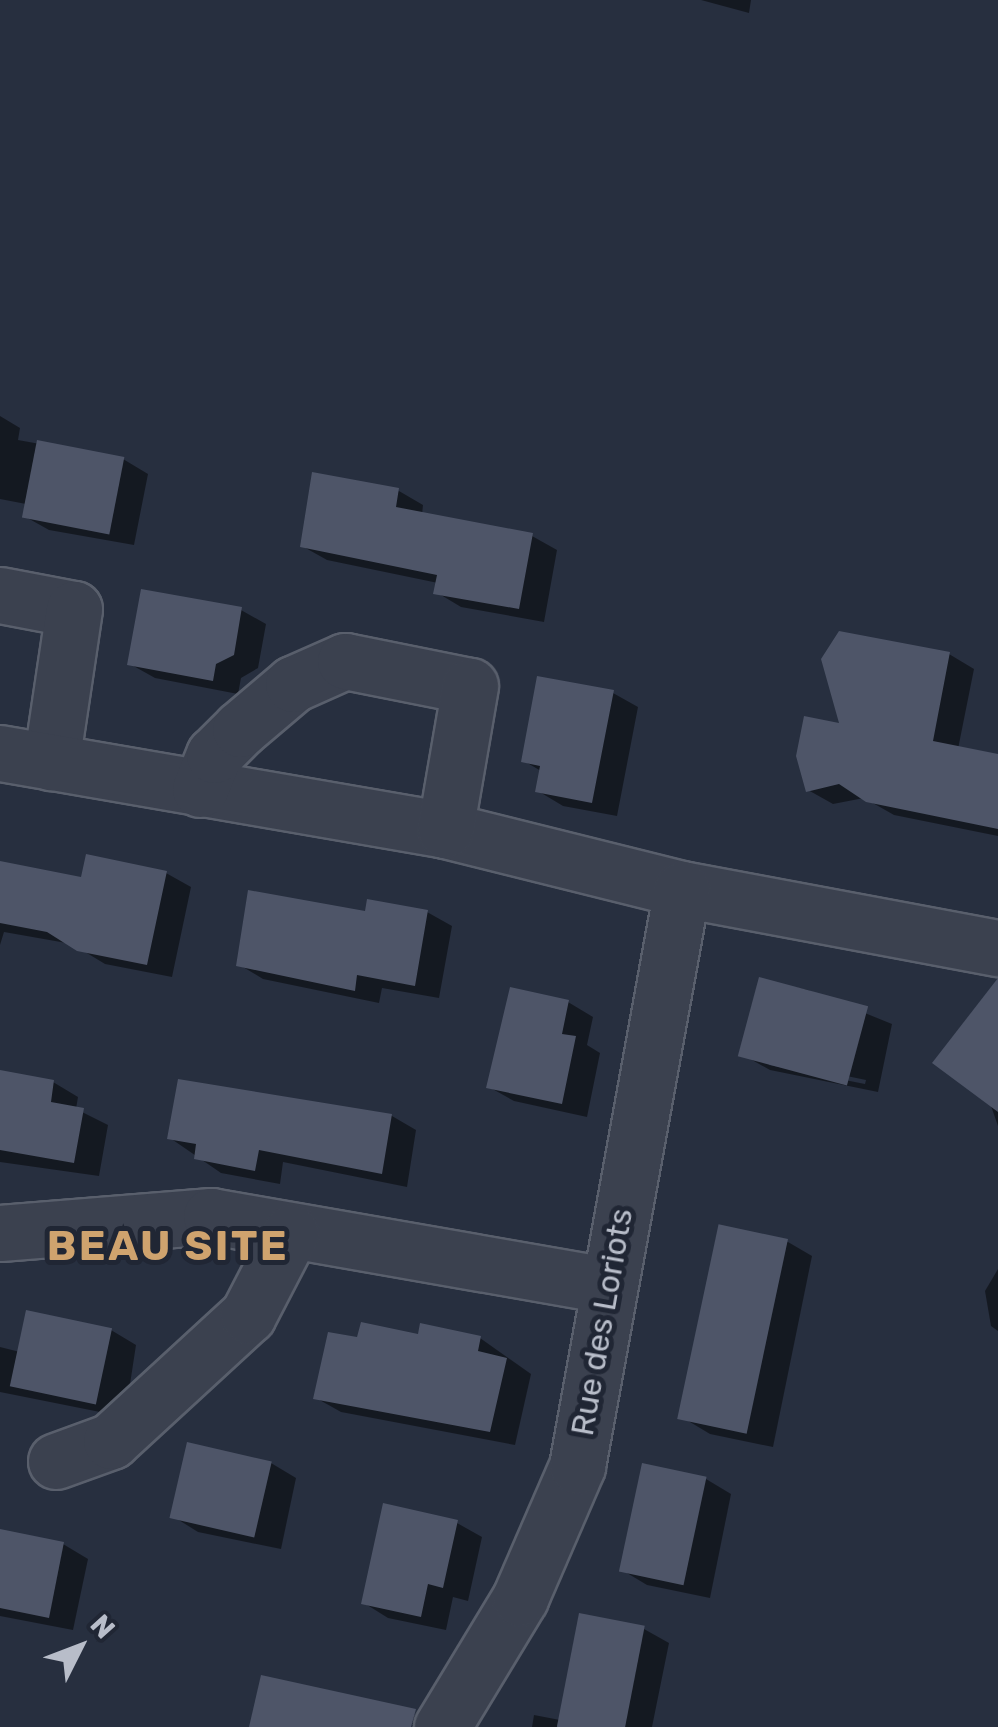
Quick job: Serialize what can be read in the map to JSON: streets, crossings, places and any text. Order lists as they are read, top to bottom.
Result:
{
  "streets": {
    "street": ["Rue des Loriots"]
  },
  "districts": ["BEAU SITE"],
  "north": "top right"
}
